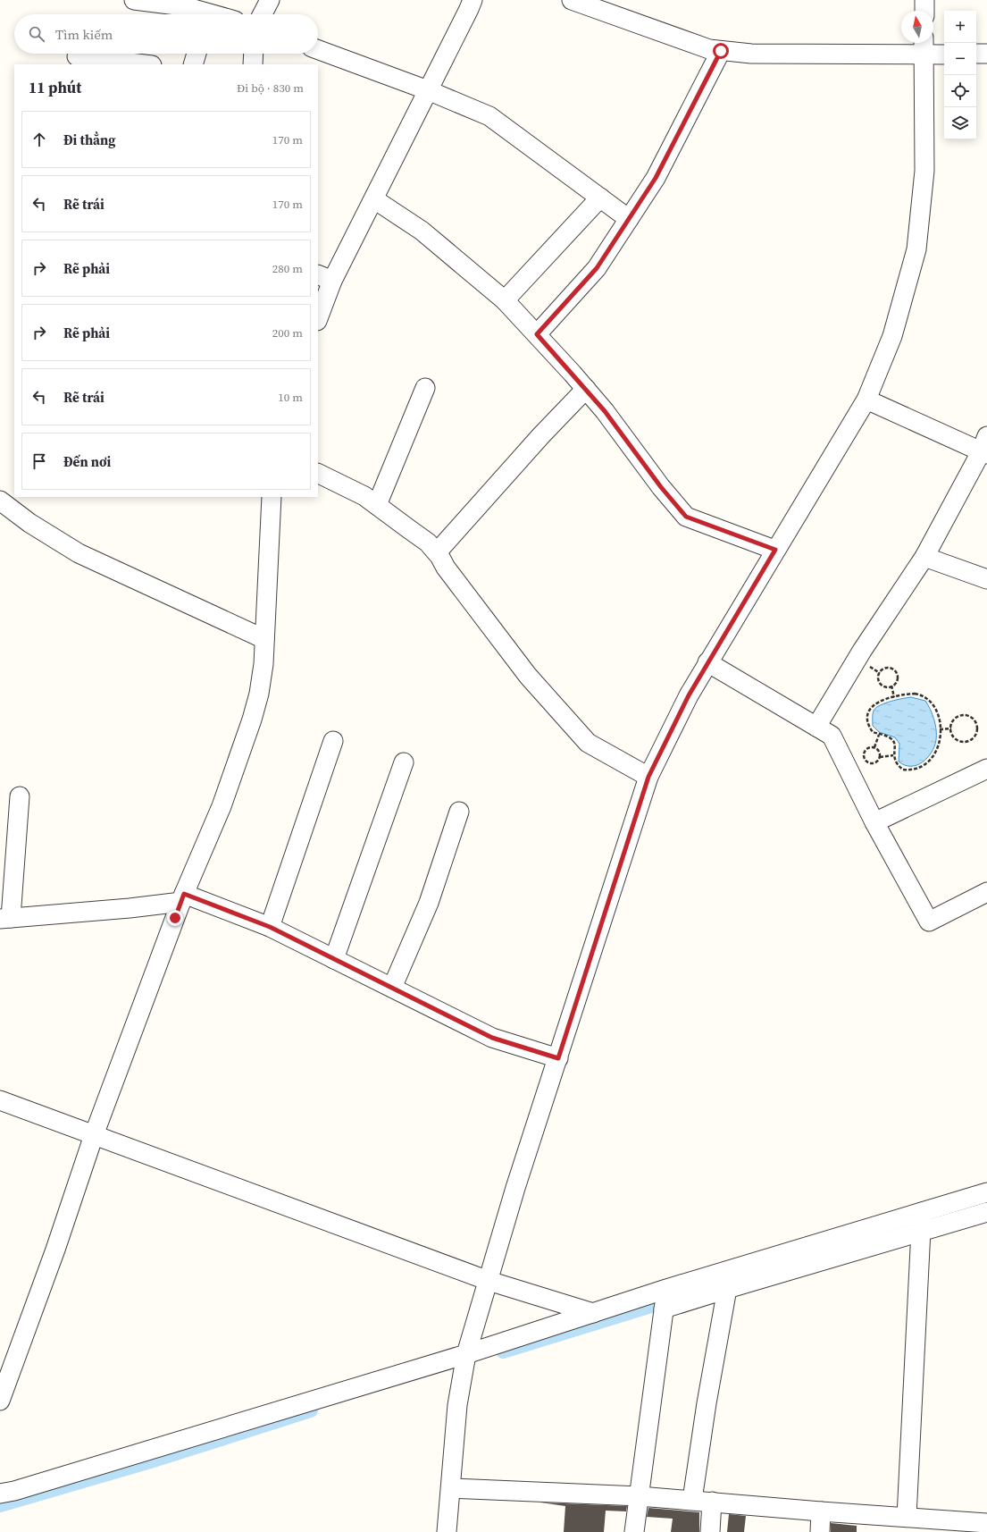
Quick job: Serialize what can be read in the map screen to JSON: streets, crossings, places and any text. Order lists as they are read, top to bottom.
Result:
{
  "north": "top",
  "page": {
    "map_buttons": ["+", "−"],
    "search": "Tìm kiếm",
    "heading": ["11 phút", "Đi bộ · 830 m"],
    "list": [
      ["Đi thẳng", "170 m"],
      ["Rẽ trái", "170 m"],
      ["Rẽ phải", "280 m"],
      ["Rẽ phải", "200 m"],
      ["Rẽ trái", "10 m"],
      "Đến nơi"
    ]
  }
}
